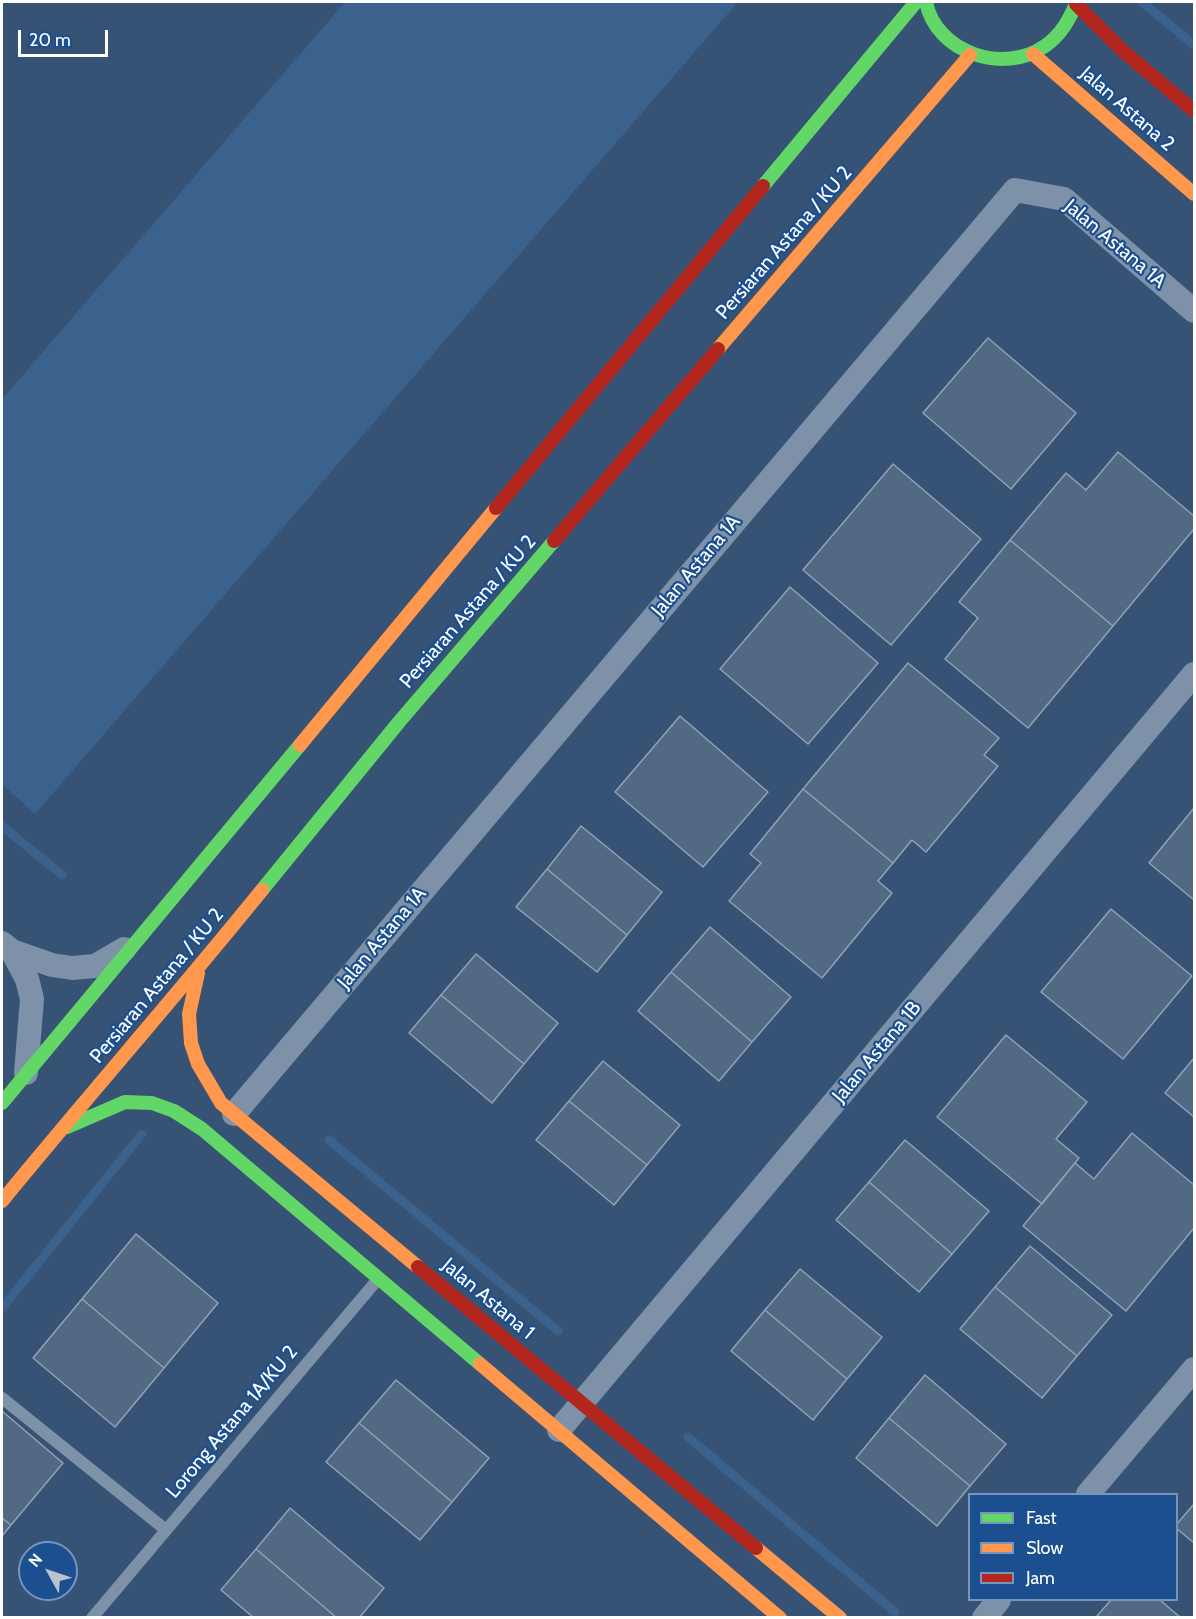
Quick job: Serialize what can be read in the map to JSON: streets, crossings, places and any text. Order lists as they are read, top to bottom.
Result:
{
  "streets": {
    "street": [
      "Jalan Astana 2",
      "Persiaran Astana / KU 2",
      "Jalan Astana 1A",
      "Jalan Astana 1B",
      "Jalan Astana 1"
    ],
    "lane": ["Lorong Astana 1A/KU 2"]
  },
  "crossings": [
    ["Persiaran Astana / KU 2", "Jalan Astana 1"],
    ["Jalan Astana 1A", "Jalan Astana 1"],
    ["Jalan Astana 1B", "Jalan Astana 1"],
    ["Jalan Astana 1", "Lorong Astana 1A/KU 2"]
  ],
  "legend": ["Fast", "Slow", "Jam"],
  "scale_bar": "20 m",
  "north": "top left"
}
